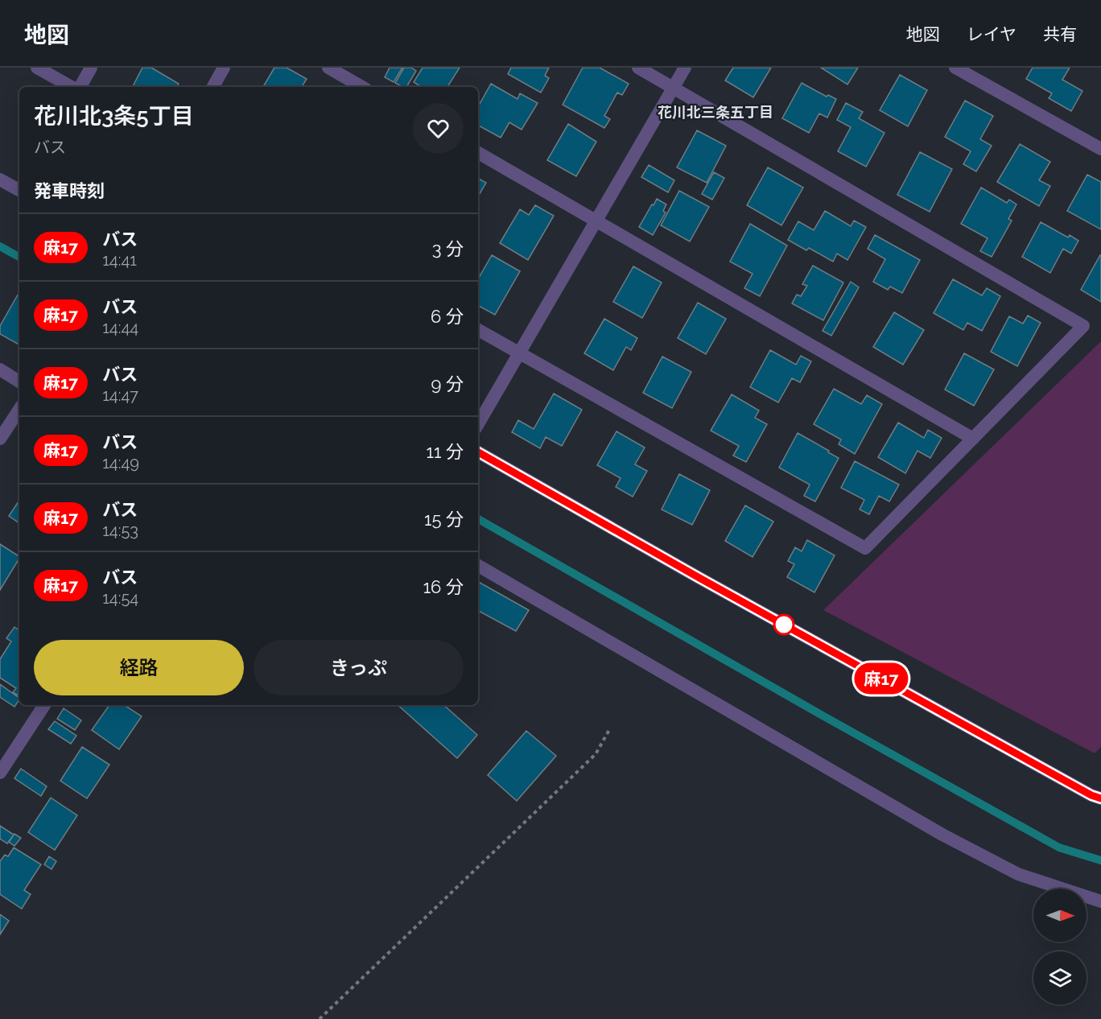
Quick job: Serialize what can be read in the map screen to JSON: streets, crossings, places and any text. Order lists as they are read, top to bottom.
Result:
{
  "districts": ["花川北三条五丁目"],
  "lines": ["bus line 麻17"],
  "north": "right",
  "page": {
    "header": "地図",
    "nav": ["地図", "レイヤ", "共有"],
    "on_map": "麻17",
    "heading": [
      ["花川北3条5丁目", "バス"],
      "発車時刻"
    ],
    "list": [
      {
        "mark": "麻17",
        "name": "バス",
        "note": "14:41",
        "value": "3 分"
      },
      {
        "mark": "麻17",
        "name": "バス",
        "note": "14:44",
        "value": "6 分"
      },
      {
        "mark": "麻17",
        "name": "バス",
        "note": "14:47",
        "value": "9 分"
      },
      {
        "mark": "麻17",
        "name": "バス",
        "note": "14:49",
        "value": "11 分"
      },
      {
        "mark": "麻17",
        "name": "バス",
        "note": "14:53",
        "value": "15 分"
      },
      {
        "mark": "麻17",
        "name": "バス",
        "note": "14:54",
        "value": "16 分"
      }
    ],
    "buttons": ["経路", "きっぷ"]
  }
}
